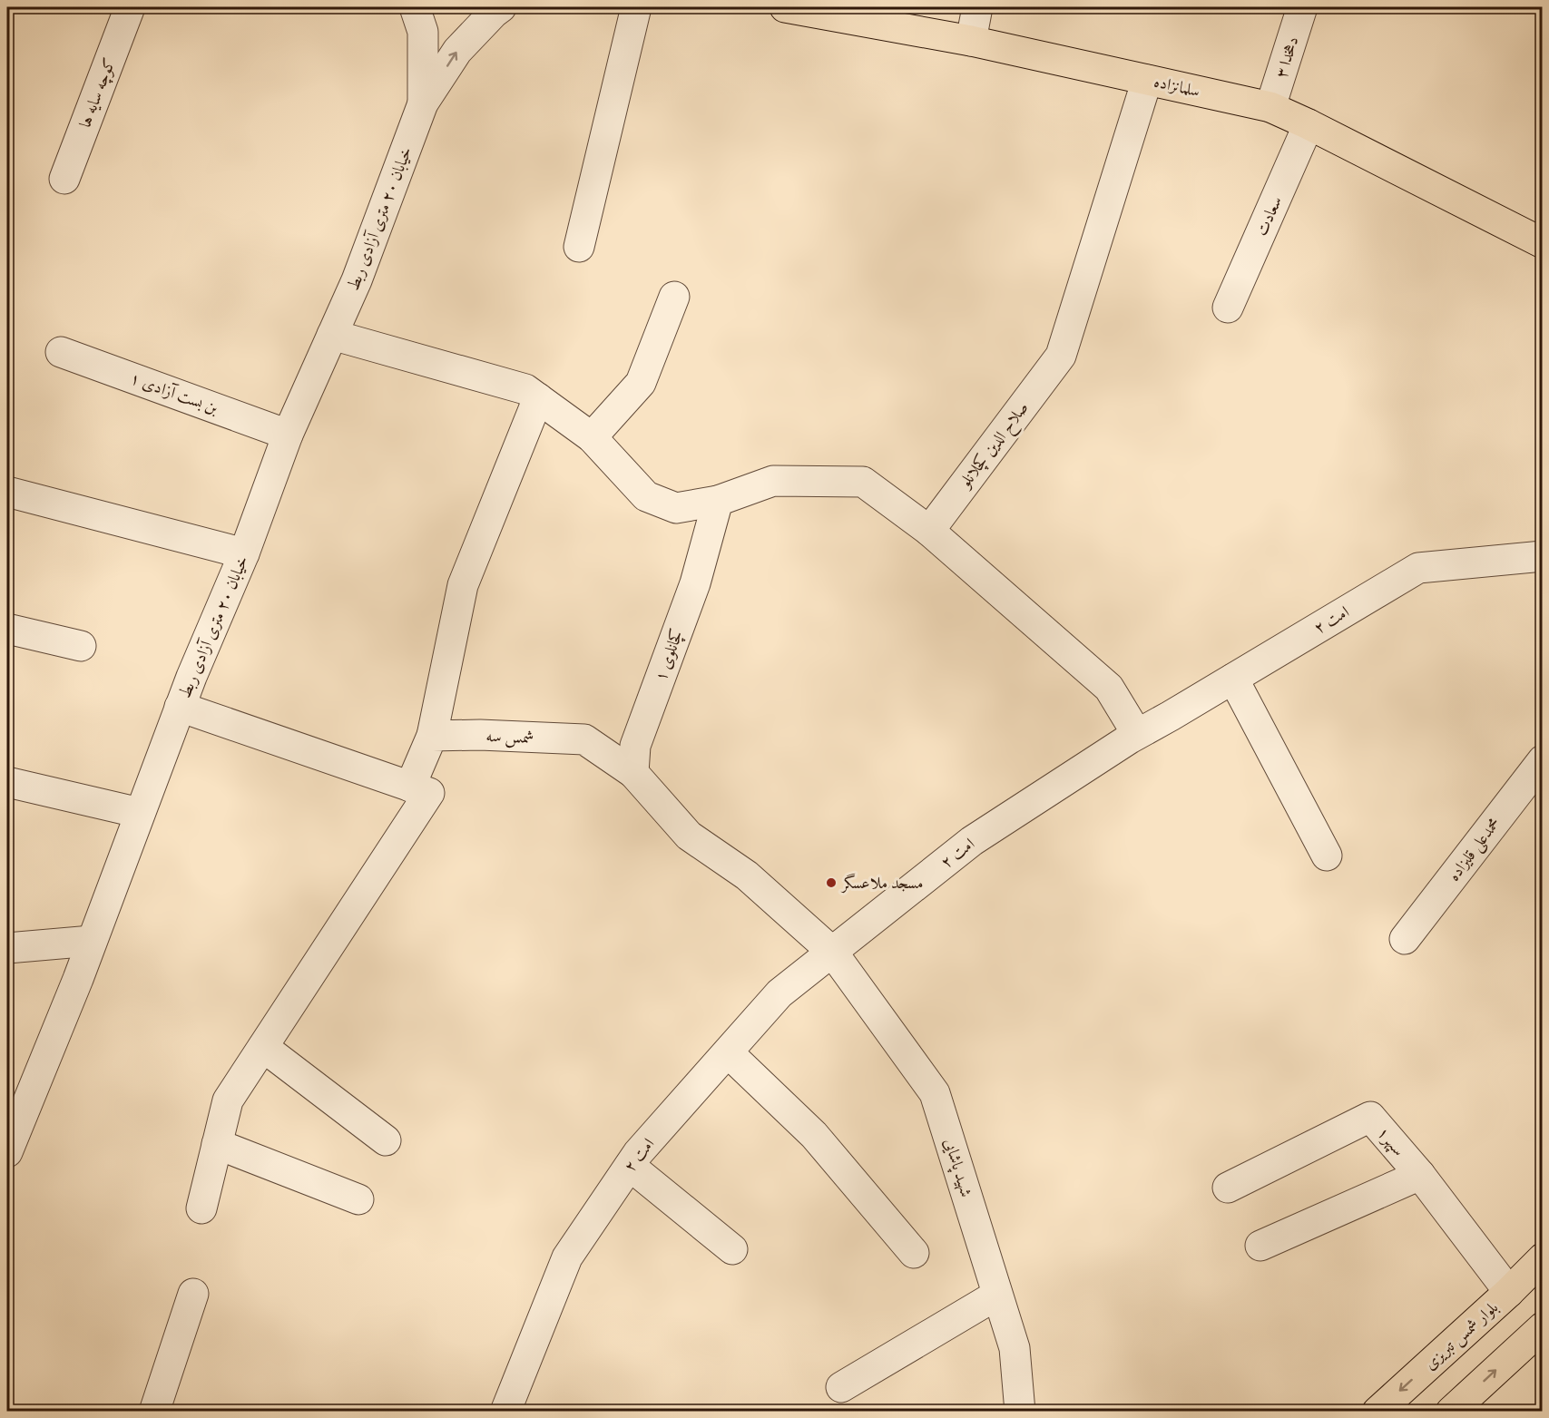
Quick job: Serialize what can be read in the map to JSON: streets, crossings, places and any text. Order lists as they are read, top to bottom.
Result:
{
  "streets": {
    "main road": ["سلمانزاده", "بلوار شمس تبریزی"],
    "street": [
      "دهخدا ۳",
      "کوچه سایه ها",
      "سعادت",
      "خیابان ۲۰ متری آزادی ربط",
      "بن بست آزادی ۱",
      "صلاح الدین کچلانلو",
      "امت ۲",
      "کچانلوی ۱",
      "شمس سه",
      "محمدعلی قلیزاده",
      "سپهر۱",
      "شهید پاشایی"
    ]
  },
  "crossings": [
    ["دهخدا ۳", "سلمانزاده"],
    ["سلمانزاده", "سعادت"],
    ["سلمانزاده", "صلاح الدین کچلانلو"],
    ["خیابان ۲۰ متری آزادی ربط", "بن بست آزادی ۱"],
    ["امت ۲", "شهید پاشایی"],
    ["کچانلوی ۱", "شمس سه"],
    ["سپهر۱", "بلوار شمس تبریزی"]
  ],
  "places": ["مسجد ملاعسگر"]
}
